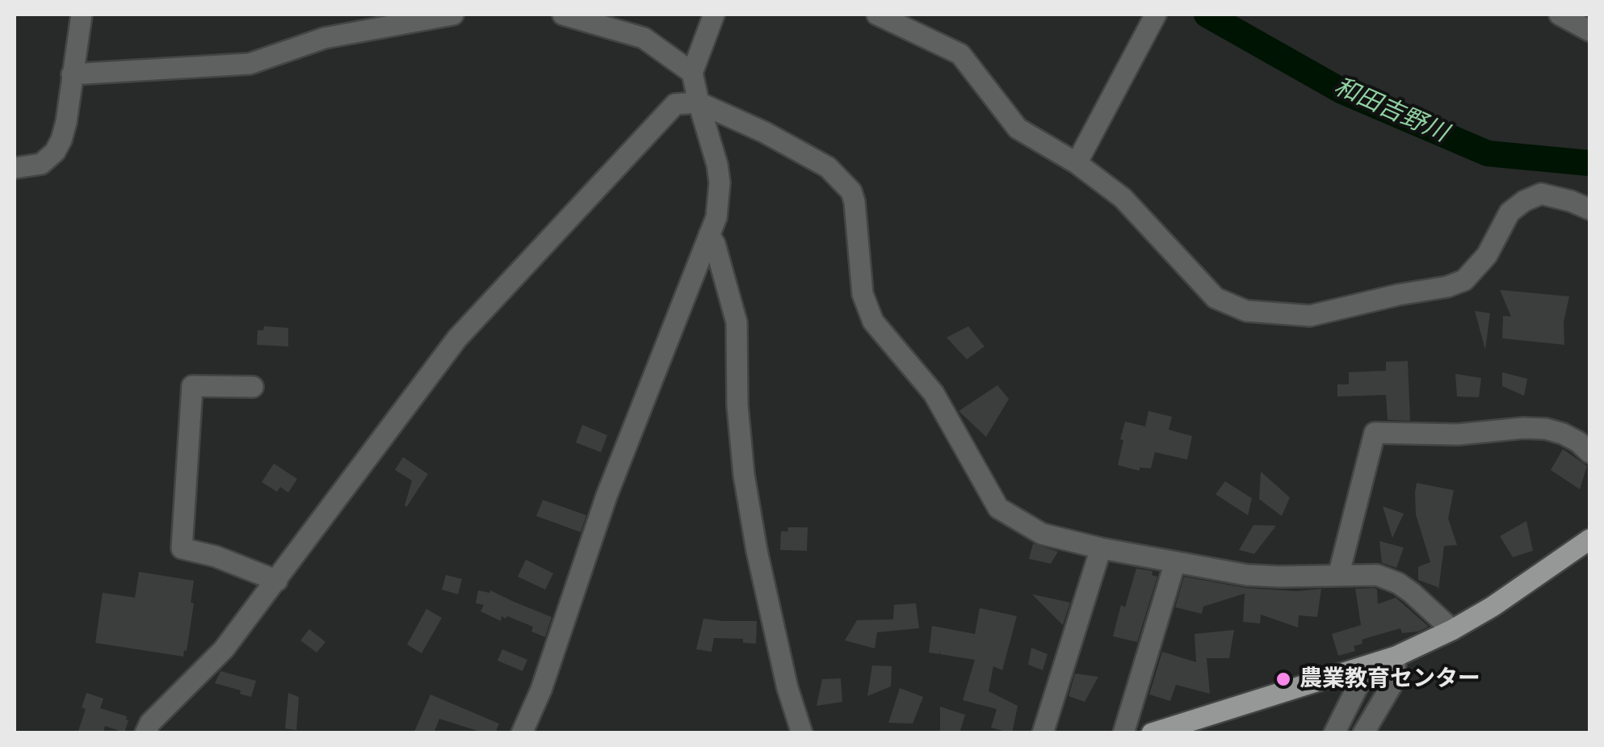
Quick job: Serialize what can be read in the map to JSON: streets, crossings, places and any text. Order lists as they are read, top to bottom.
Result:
{
  "water": ["和田吉野川"],
  "places": ["農業教育センター"]
}
